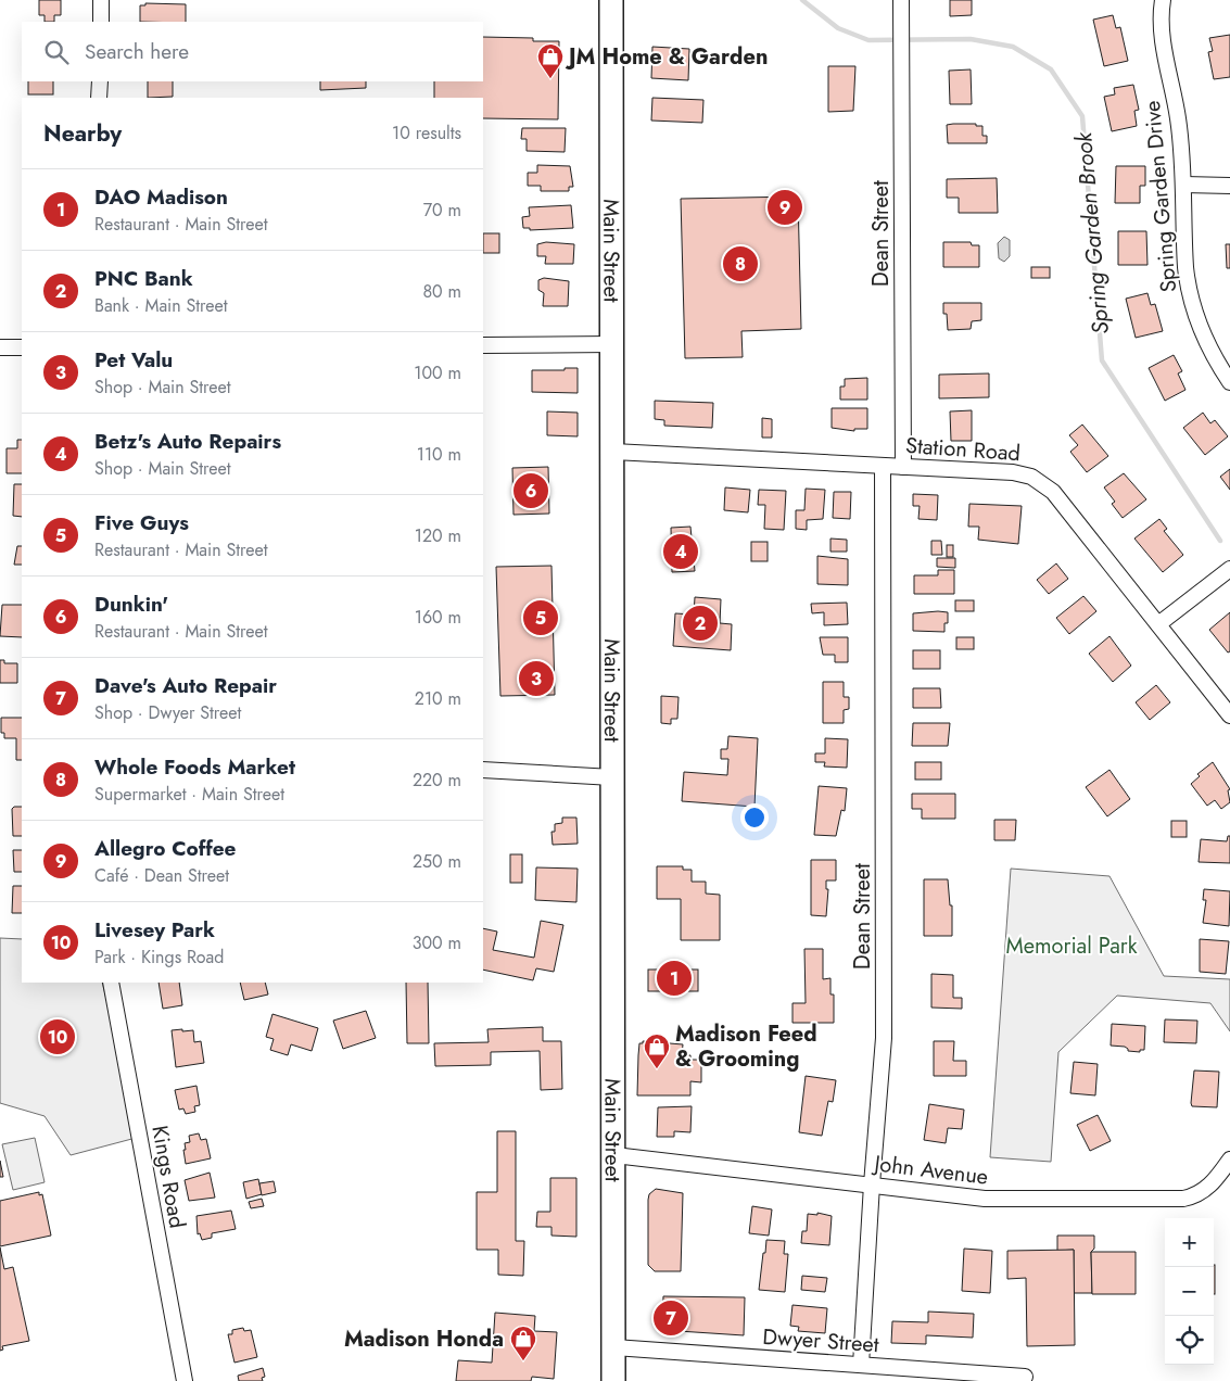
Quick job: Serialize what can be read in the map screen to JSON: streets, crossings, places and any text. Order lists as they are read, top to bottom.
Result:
{
  "streets": {
    "main road": ["Main Street"],
    "street": [
      "Spring Garden Drive",
      "Dean Street",
      "Station Road",
      "John Avenue",
      "Kings Road",
      "Dwyer Street"
    ]
  },
  "crossings": [
    ["Dean Street", "Station Road"],
    ["Dean Street", "John Avenue"],
    ["Dean Street", "Dwyer Street"],
    ["Main Street", "Station Road"],
    ["Main Street", "John Avenue"],
    ["Main Street", "Dwyer Street"]
  ],
  "water": ["Spring Garden Brook"],
  "parks": ["Memorial Park"],
  "places": {
    "shop": ["JM Home & Garden", "Madison Feed & Grooming", "Madison Honda"]
  },
  "page": {
    "search": "Search here",
    "heading": ["Nearby", "10 results"],
    "list": [
      {
        "mark": "1",
        "name": "DAO Madison",
        "note": "Restaurant · Main Street",
        "value": "70 m"
      },
      {
        "mark": "2",
        "name": "PNC Bank",
        "note": "Bank · Main Street",
        "value": "80 m"
      },
      {
        "mark": "3",
        "name": "Pet Valu",
        "note": "Shop · Main Street",
        "value": "100 m"
      },
      {
        "mark": "4",
        "name": "Betz's Auto Repairs",
        "note": "Shop · Main Street",
        "value": "110 m"
      },
      {
        "mark": "5",
        "name": "Five Guys",
        "note": "Restaurant · Main Street",
        "value": "120 m"
      },
      {
        "mark": "6",
        "name": "Dunkin'",
        "note": "Restaurant · Main Street",
        "value": "160 m"
      },
      {
        "mark": "7",
        "name": "Dave's Auto Repair",
        "note": "Shop · Dwyer Street",
        "value": "210 m"
      },
      {
        "mark": "8",
        "name": "Whole Foods Market",
        "note": "Supermarket · Main Street",
        "value": "220 m"
      },
      {
        "mark": "9",
        "name": "Allegro Coffee",
        "note": "Café · Dean Street",
        "value": "250 m"
      },
      {
        "mark": "10",
        "name": "Livesey Park",
        "note": "Park · Kings Road",
        "value": "300 m"
      }
    ],
    "pins": [
      "9",
      "8",
      "6",
      "4",
      "5",
      "2",
      "3",
      "1",
      "10",
      "7"
    ],
    "map_buttons": ["+", "−"]
  }
}
